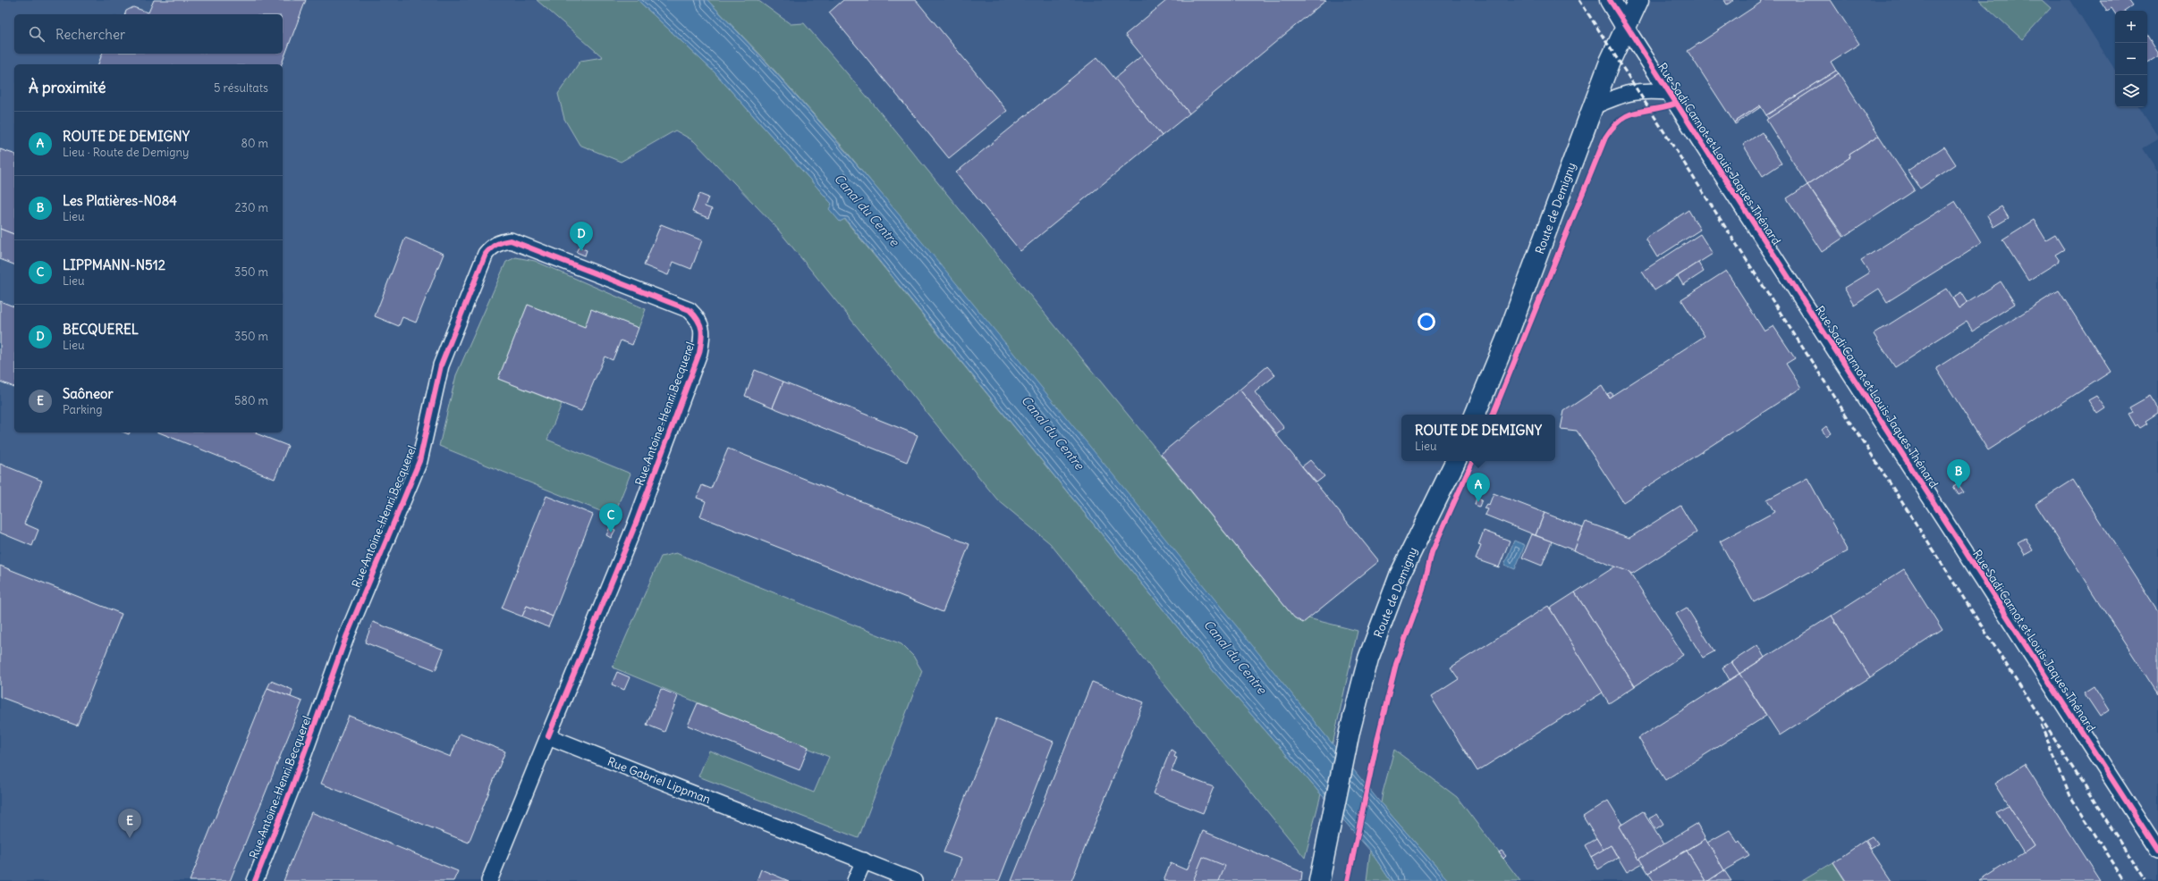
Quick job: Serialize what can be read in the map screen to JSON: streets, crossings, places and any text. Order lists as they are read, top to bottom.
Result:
{
  "streets": {
    "main road": ["Route de Demigny"],
    "street": ["Rue Sadi Carnot et Louis Jaques Thénard", "Rue Antoine-Henri Becquerel", "Rue Gabriel Lippman"]
  },
  "crossings": [
    ["Rue Sadi Carnot et Louis Jaques Thénard", "Route de Demigny"],
    ["Rue Antoine-Henri Becquerel", "Rue Gabriel Lippman"]
  ],
  "water": ["Canal du Centre"],
  "page": {
    "map_buttons": ["+", "−"],
    "search": "Rechercher",
    "heading": ["À proximité", "5 résultats"],
    "list": [
      {
        "mark": "A",
        "name": "ROUTE DE DEMIGNY",
        "note": "Lieu · Route de Demigny",
        "value": "80 m"
      },
      {
        "mark": "B",
        "name": "Les Platières-N084",
        "note": "Lieu",
        "value": "230 m"
      },
      {
        "mark": "C",
        "name": "LIPPMANN-N512",
        "note": "Lieu",
        "value": "350 m"
      },
      {
        "mark": "D",
        "name": "BECQUEREL",
        "note": "Lieu",
        "value": "350 m"
      },
      {
        "mark": "E",
        "name": "Saôneor",
        "note": "Parking",
        "value": "580 m"
      }
    ],
    "pins": [
      "D",
      "B",
      "A",
      "C",
      "E"
    ],
    "popup": ["ROUTE DE DEMIGNY", "Lieu"]
  }
}
